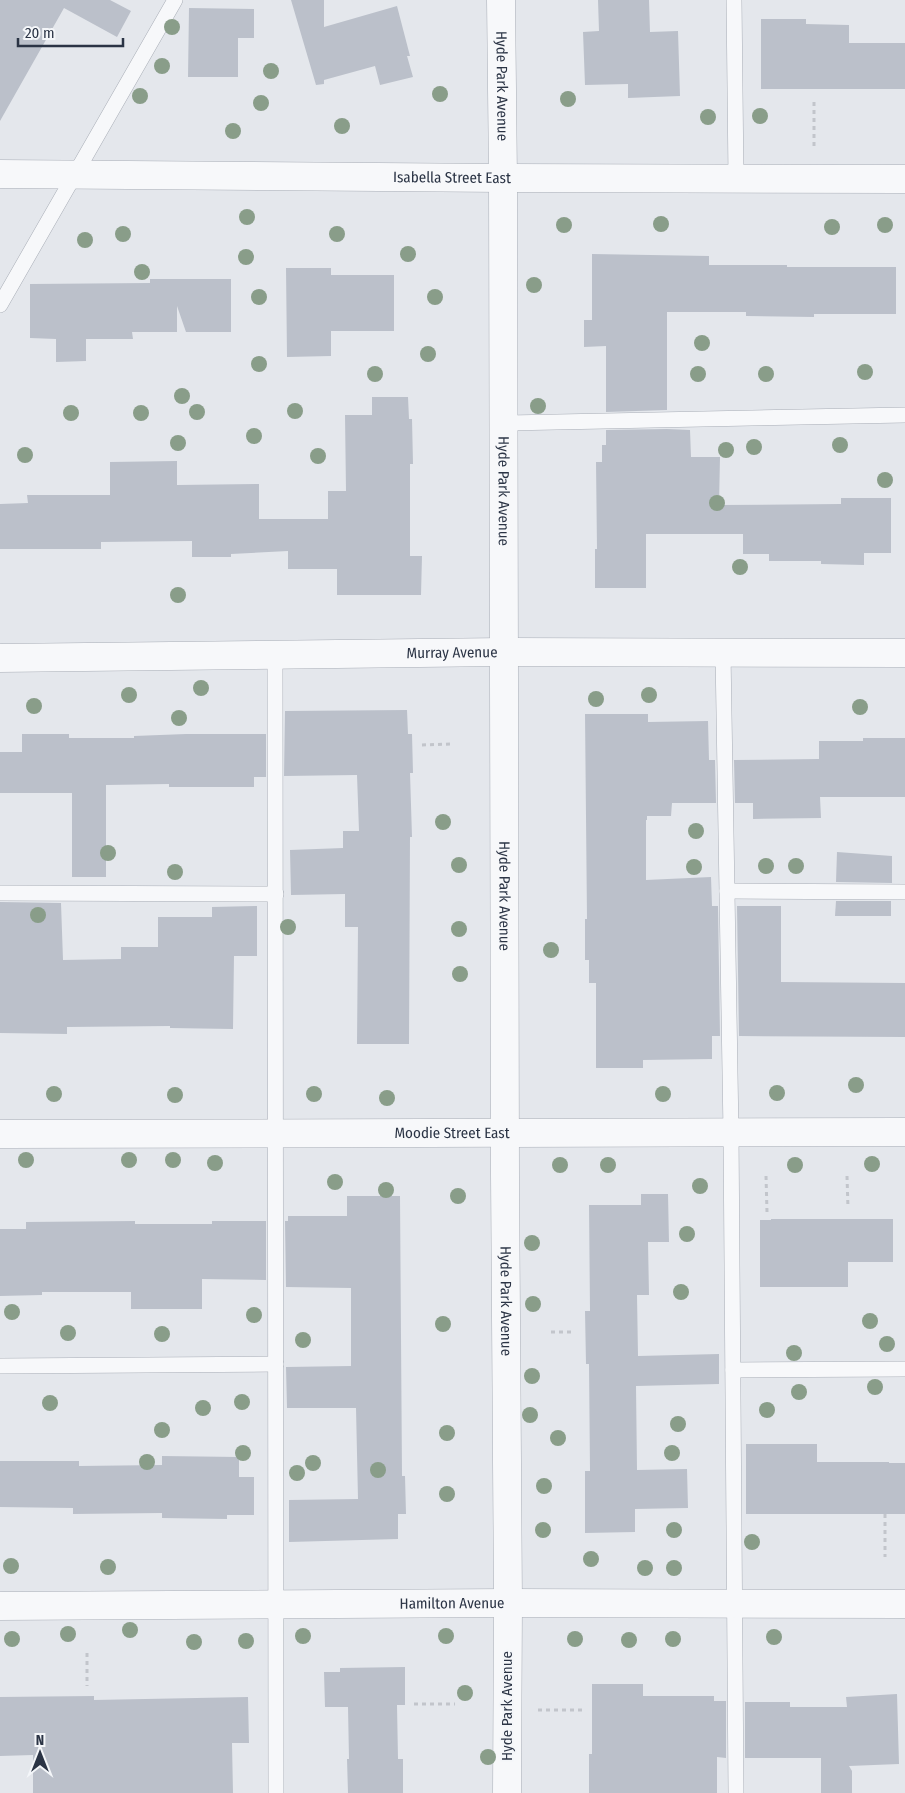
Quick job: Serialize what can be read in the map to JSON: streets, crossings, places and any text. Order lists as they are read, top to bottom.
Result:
{
  "streets": {
    "street": [
      "Hyde Park Avenue",
      "Isabella Street East",
      "Murray Avenue",
      "Moodie Street East",
      "Hamilton Avenue"
    ]
  },
  "crossings": [
    ["Hyde Park Avenue", "Isabella Street East"],
    ["Hyde Park Avenue", "Murray Avenue"],
    ["Hyde Park Avenue", "Moodie Street East"],
    ["Hyde Park Avenue", "Hamilton Avenue"]
  ],
  "scale_bar": "20 m",
  "north": "top"
}
